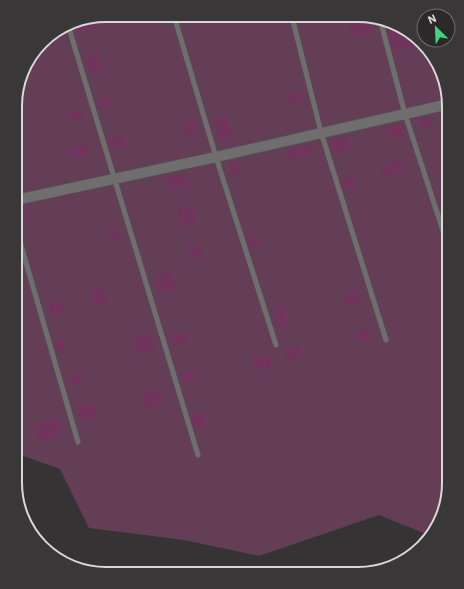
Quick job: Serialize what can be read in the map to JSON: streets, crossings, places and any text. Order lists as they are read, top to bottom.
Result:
{
  "north": "top left"
}
